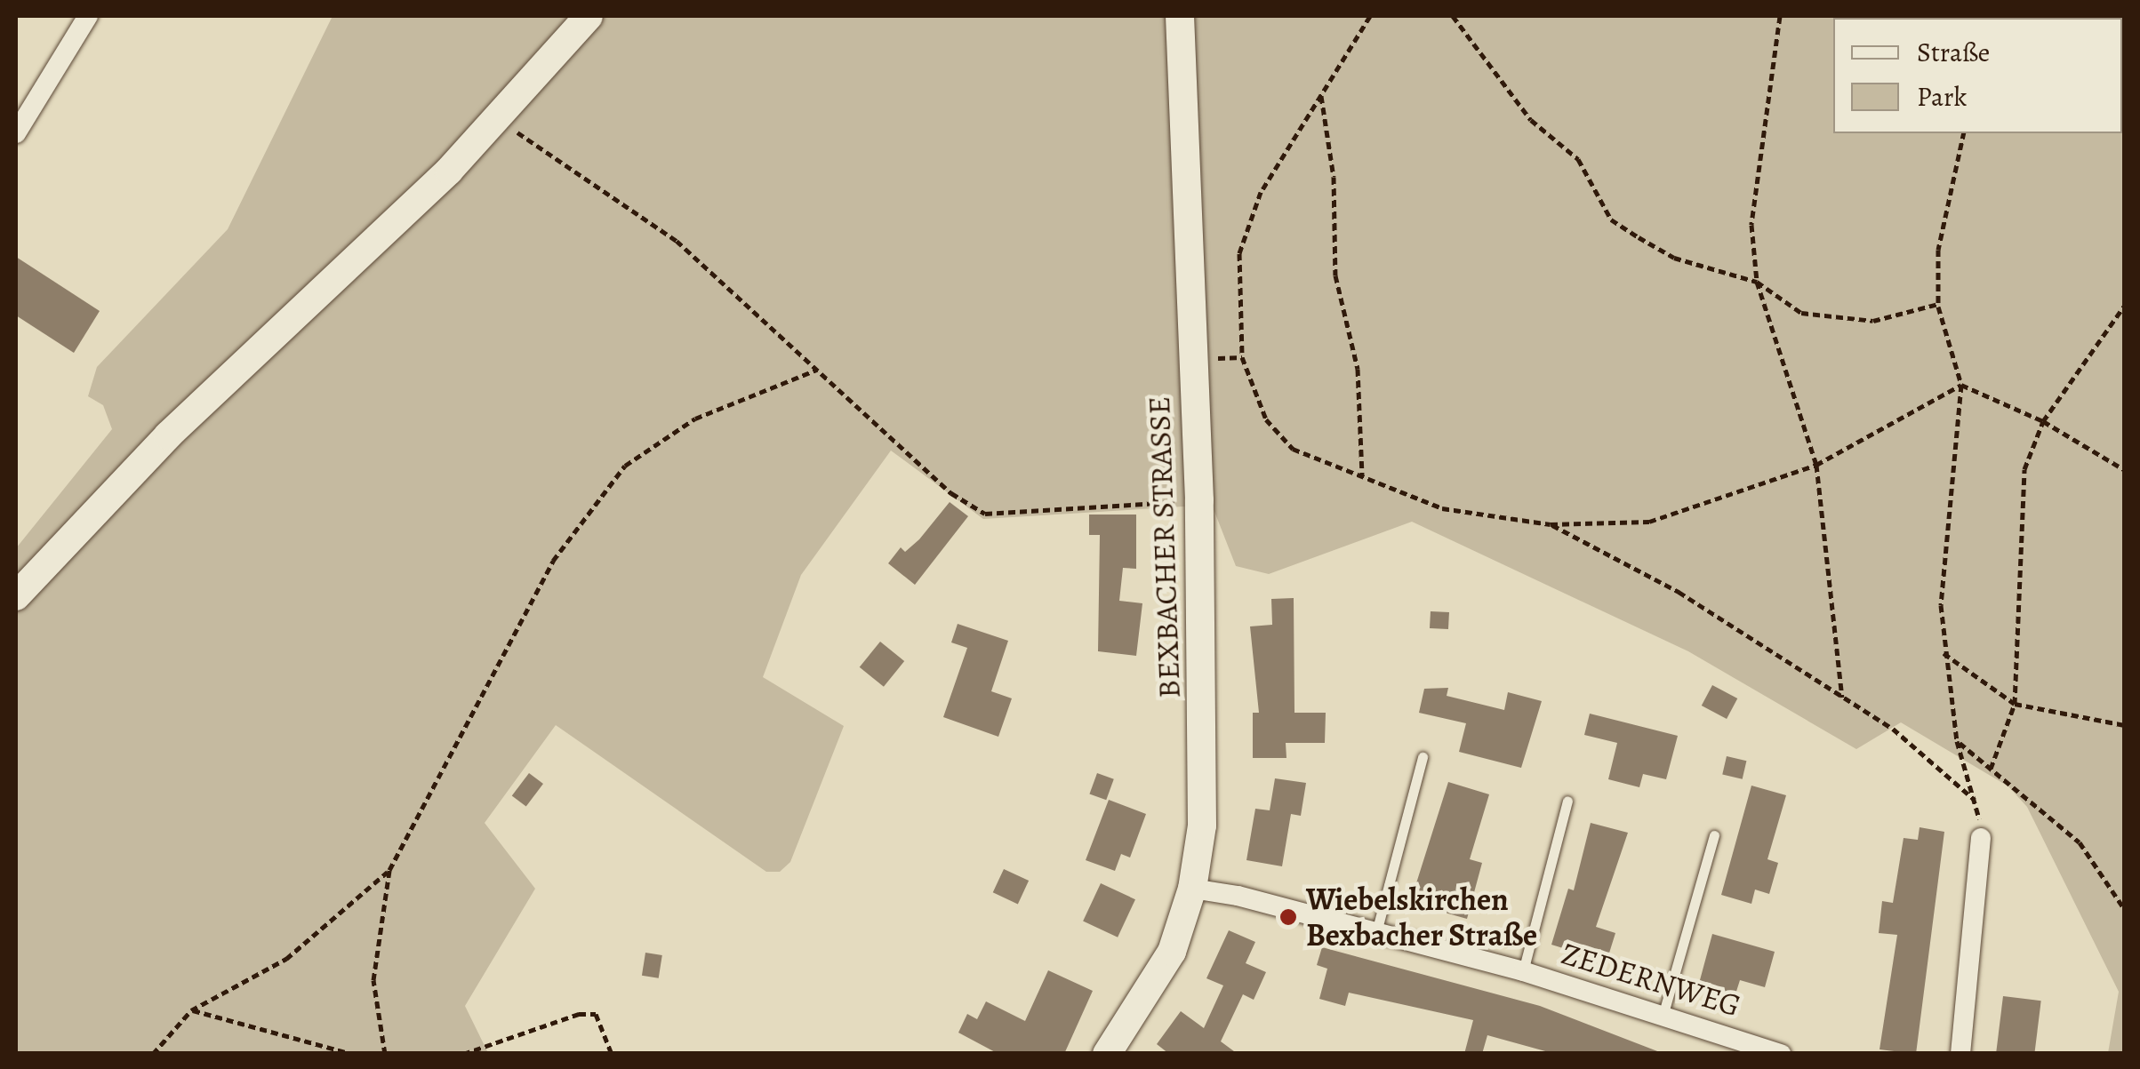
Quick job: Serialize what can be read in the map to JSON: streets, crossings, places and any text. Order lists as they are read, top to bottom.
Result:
{
  "streets": {
    "street": ["BEXBACHER STRASSE", "ZEDERNWEG"]
  },
  "crossings": [
    ["BEXBACHER STRASSE", "ZEDERNWEG"]
  ],
  "places": ["Wiebelskirchen Bexbacher Straße"],
  "legend": ["Straße", "Park"]
}
